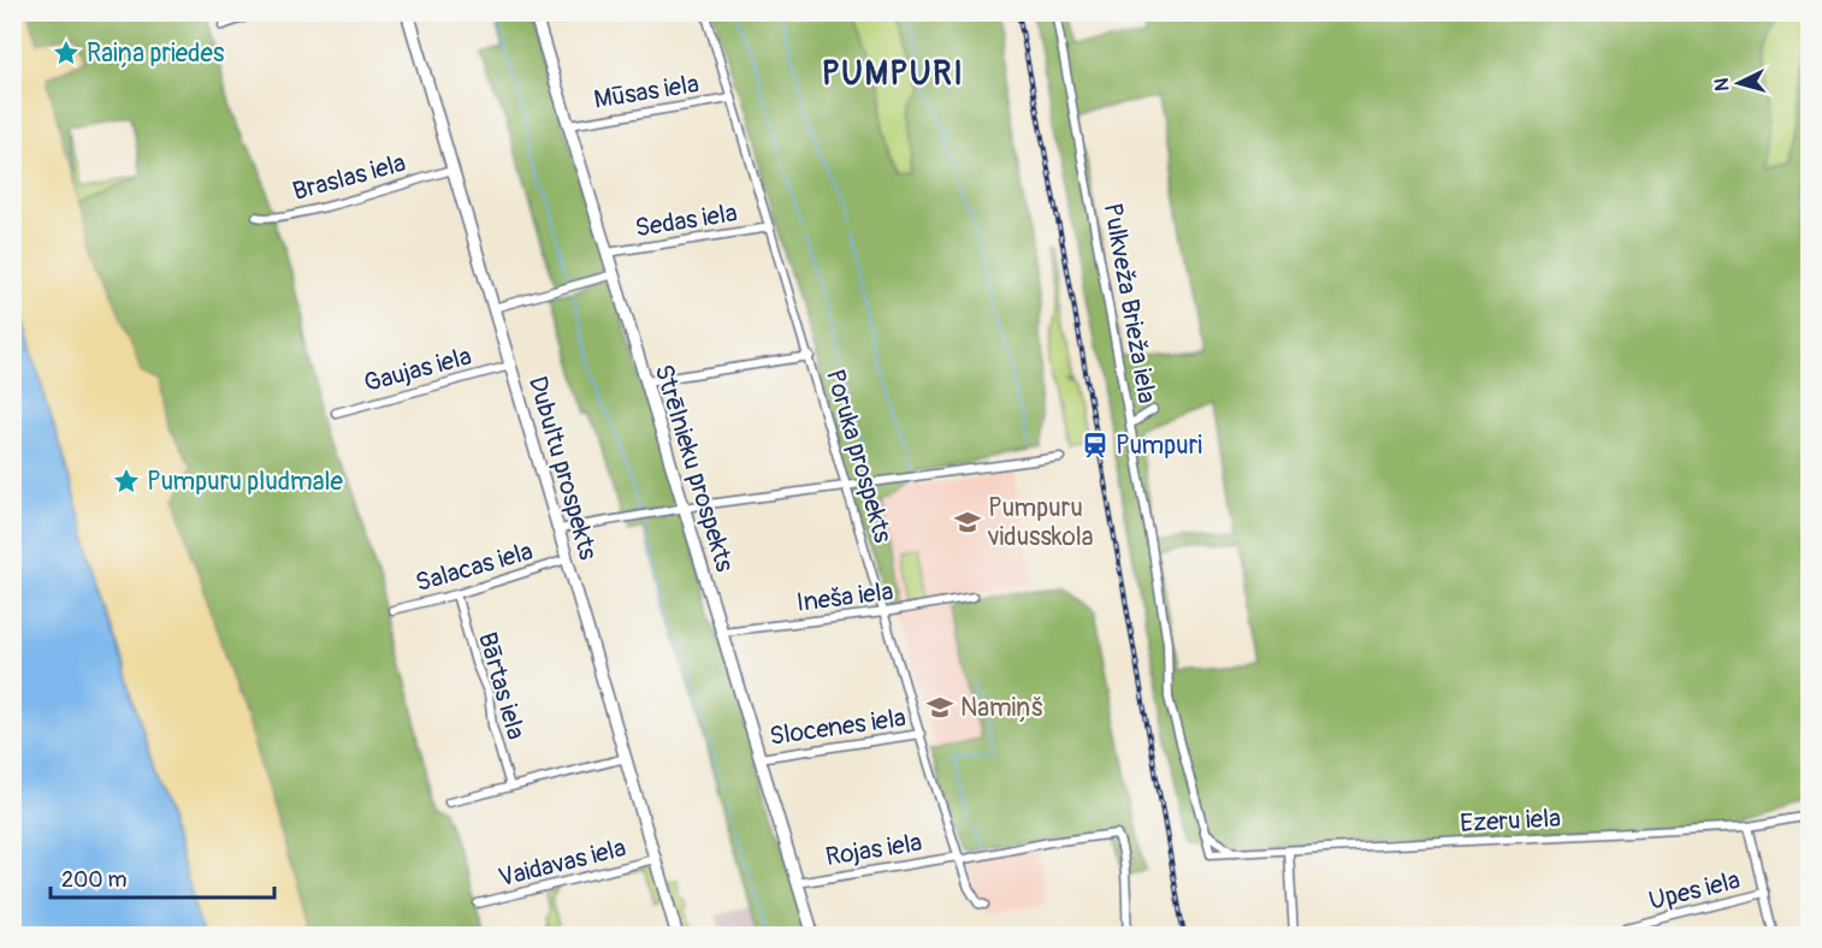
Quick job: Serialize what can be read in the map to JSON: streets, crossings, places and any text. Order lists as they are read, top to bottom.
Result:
{
  "streets": {
    "main road": ["Dubultu prospekts", "Strēlnieku prospekts"],
    "street": [
      "Mūsas iela",
      "Braslas iela",
      "Sedas iela",
      "Pulkveža Brieža iela",
      "Gaujas iela",
      "Poruka prospekts",
      "Salacas iela",
      "Ineša iela",
      "Bārtas iela",
      "Slocenes iela",
      "Ezeru iela",
      "Rojas iela",
      "Vaidavas iela",
      "Upes iela"
    ]
  },
  "crossings": [
    ["Mūsas iela", "Poruka prospekts"],
    ["Mūsas iela", "Strēlnieku prospekts"],
    ["Braslas iela", "Dubultu prospekts"],
    ["Sedas iela", "Poruka prospekts"],
    ["Sedas iela", "Strēlnieku prospekts"],
    ["Pulkveža Brieža iela", "Ezeru iela"],
    ["Gaujas iela", "Dubultu prospekts"],
    ["Poruka prospekts", "Ineša iela"],
    ["Poruka prospekts", "Slocenes iela"],
    ["Poruka prospekts", "Rojas iela"],
    ["Dubultu prospekts", "Salacas iela"],
    ["Dubultu prospekts", "Vaidavas iela"],
    ["Strēlnieku prospekts", "Ineša iela"],
    ["Strēlnieku prospekts", "Slocenes iela"],
    ["Strēlnieku prospekts", "Rojas iela"],
    ["Salacas iela", "Bārtas iela"]
  ],
  "districts": ["PUMPURI"],
  "places": {
    "place": ["Raiņa priedes", "Pumpuru pludmale"],
    "station": ["Pumpuri"],
    "school or university": ["Pumpuru vidusskola", "Namiņš"]
  },
  "scale_bar": "200 m",
  "north": "left"
}
